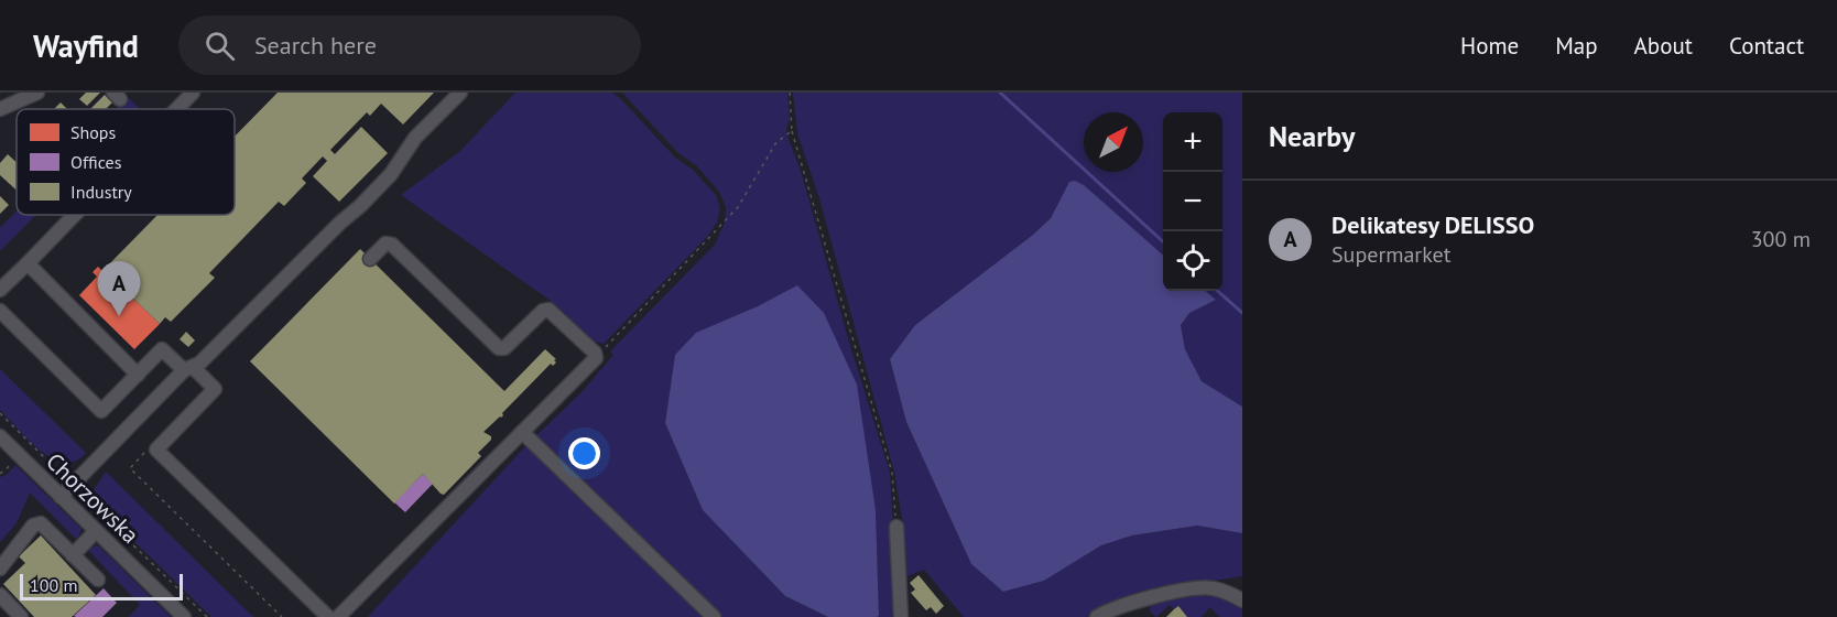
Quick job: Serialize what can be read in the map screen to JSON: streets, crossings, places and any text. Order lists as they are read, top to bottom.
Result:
{
  "streets": {
    "street": ["Chorzowska"]
  },
  "legend": ["Shops", "Offices", "Industry"],
  "scale_bar": "100 m",
  "north": "top right",
  "page": {
    "header": "Wayfind",
    "search": "Search here",
    "nav": [
      "Home",
      "Map",
      "About",
      "Contact"
    ],
    "heading": "Nearby",
    "map_buttons": ["+", "−"],
    "list": [
      {
        "mark": "A",
        "name": "Delikatesy DELISSO",
        "note": "Supermarket",
        "value": "300 m"
      }
    ],
    "pins": "A",
    "scale": "100 m"
  }
}
